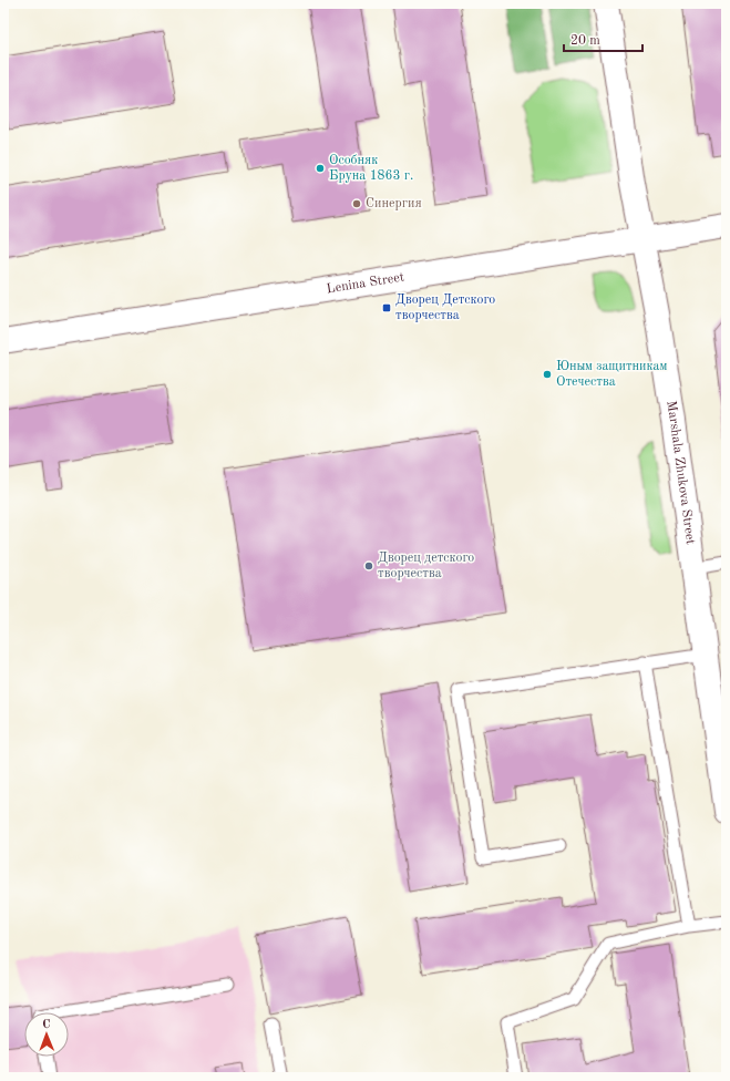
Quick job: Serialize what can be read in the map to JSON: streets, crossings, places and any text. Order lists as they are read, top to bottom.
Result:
{
  "streets": {
    "street": ["Lenina Street", "Marshala Zhukova Street"]
  },
  "crossings": [
    ["Lenina Street", "Marshala Zhukova Street"]
  ],
  "places": {
    "other": [
      "Особняк Бруна 1863 г.",
      "Синергия",
      "Юным защитникам Отечества",
      "Дворец детского творчества"
    ],
    "transit": ["Дворец Детского творчества"]
  },
  "scale_bar": "20 m",
  "north": "top"
}
